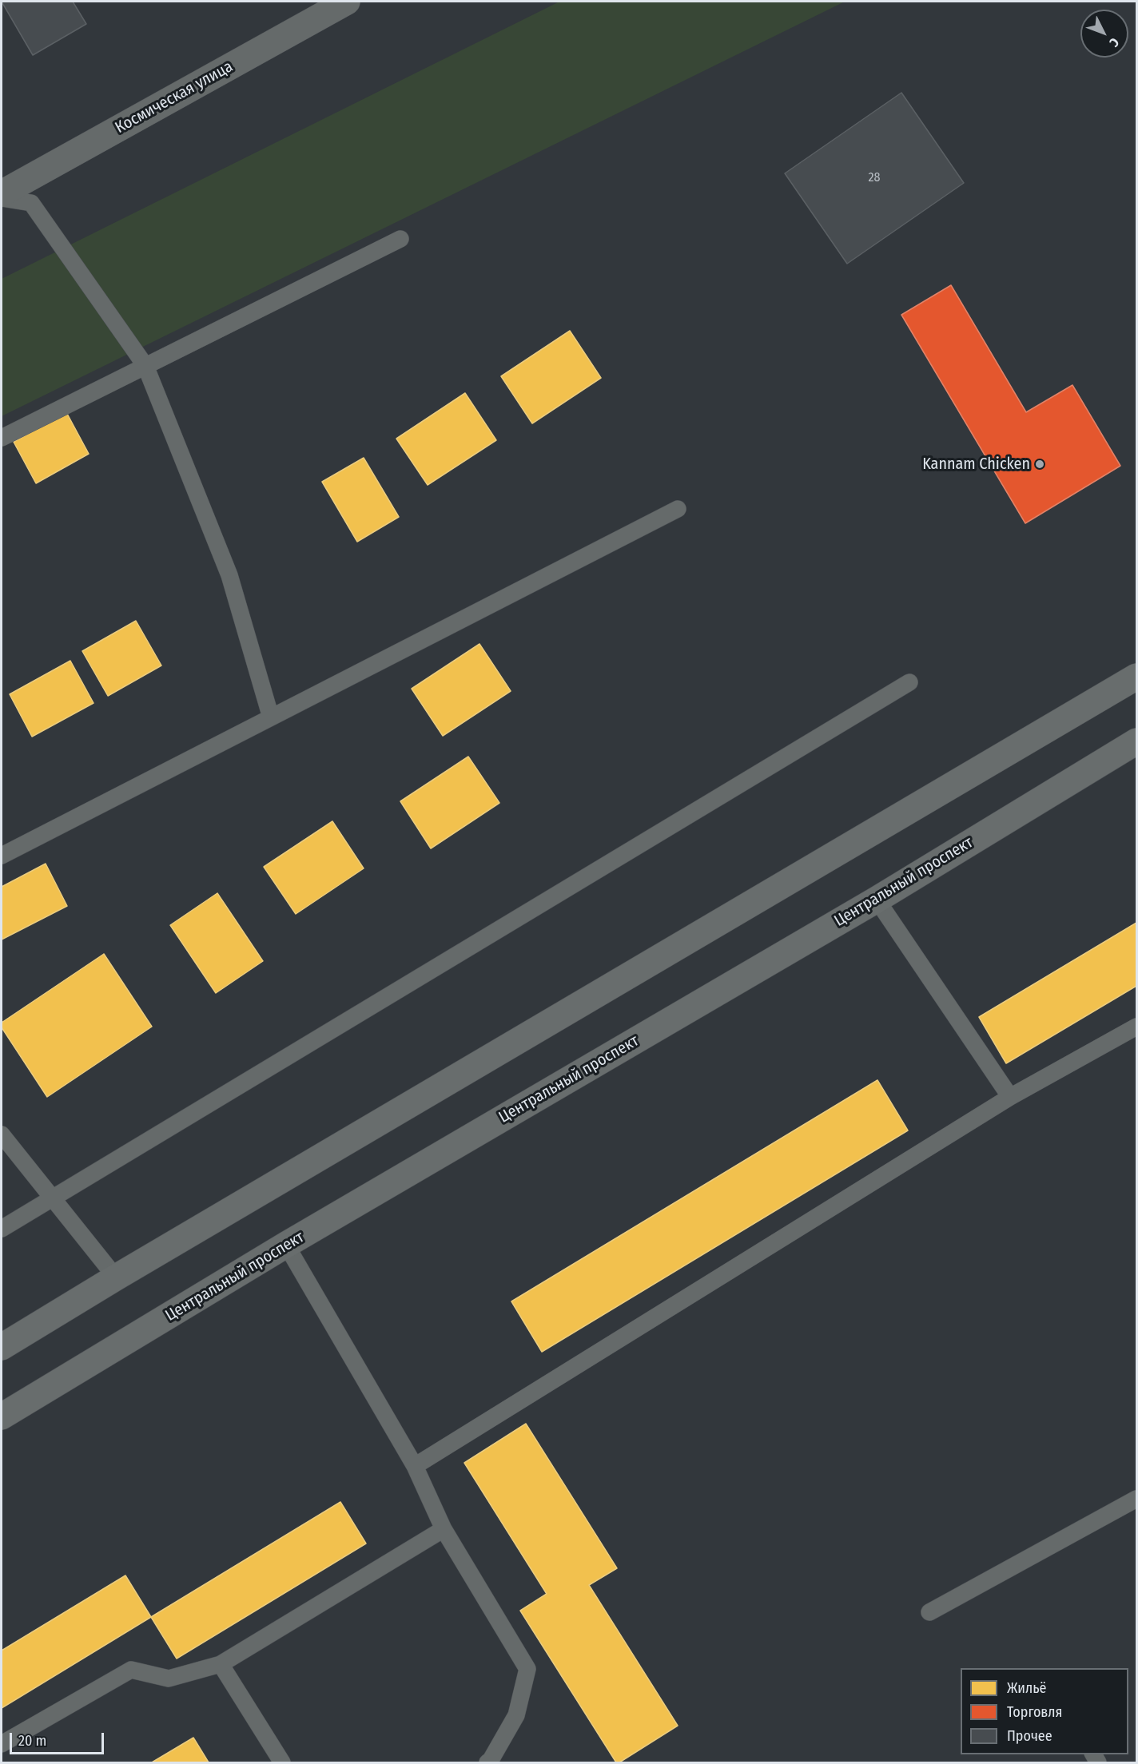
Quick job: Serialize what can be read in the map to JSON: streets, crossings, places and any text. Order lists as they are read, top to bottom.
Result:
{
  "streets": {
    "street": ["Космическая улица", "Центральный проспект"]
  },
  "places": ["Kannam Chicken"],
  "house_numbers": ["28"],
  "legend": ["Жильё", "Торговля", "Прочее"],
  "scale_bar": "20 m",
  "north": "bottom right"
}
